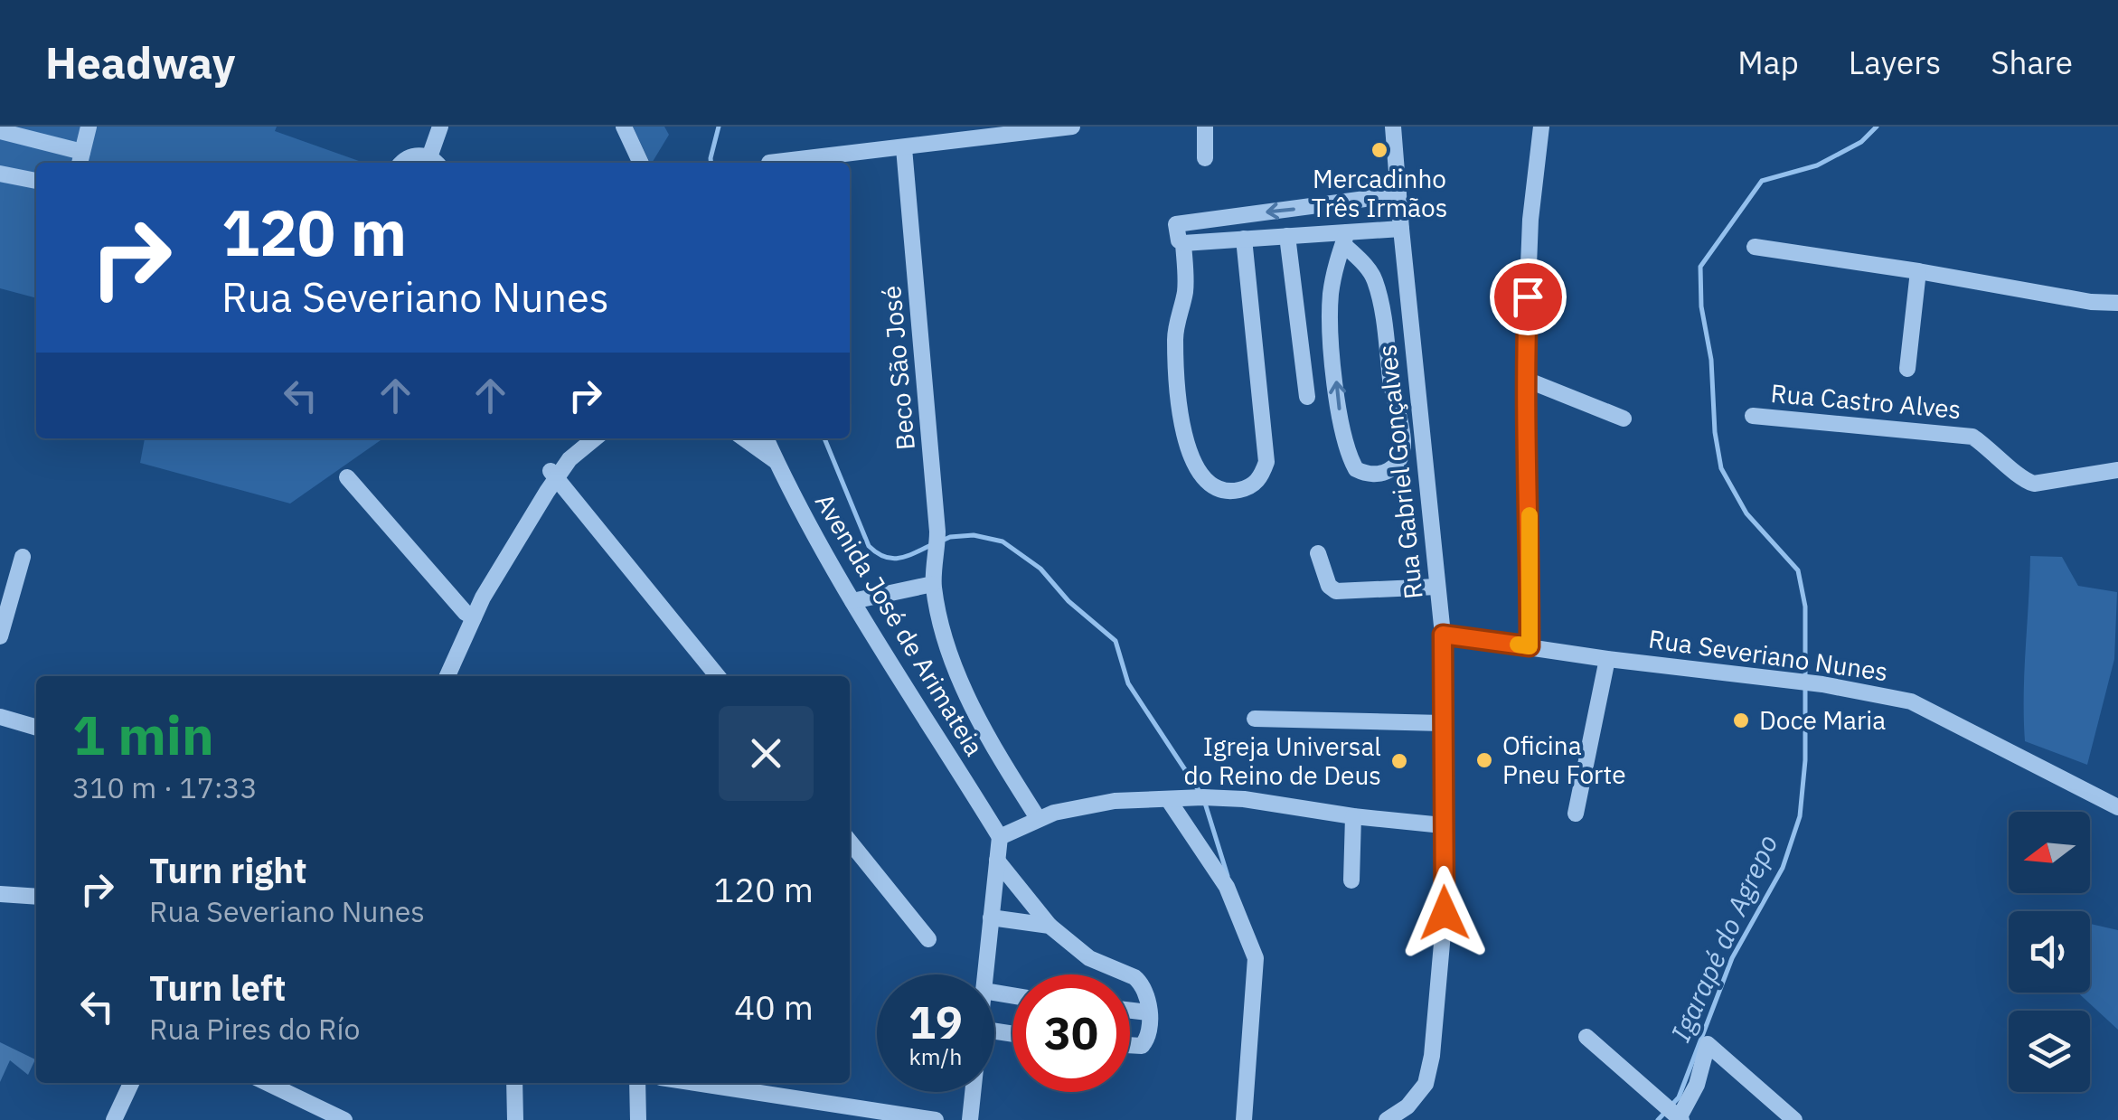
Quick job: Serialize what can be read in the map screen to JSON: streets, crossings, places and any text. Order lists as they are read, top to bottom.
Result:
{
  "streets": {
    "street": [
      "Beco São José",
      "Rua Castro Alves",
      "Rua Gabriel Gonçalves",
      "Avenida José de Arimateia",
      "Rua Severiano Nunes"
    ]
  },
  "crossings": [
    ["Rua Gabriel Gonçalves", "Rua Severiano Nunes"]
  ],
  "water": ["Igarapé do Agrepo"],
  "places": [
    "Mercadinho Três Irmãos",
    "Doce Maria",
    "Oficina Pneu Forte",
    "Igreja Universal do Reino de Deus"
  ],
  "north": "left",
  "page": {
    "header": "Headway",
    "nav": ["Map", "Layers", "Share"],
    "turn": ["120 m", "Rua Severiano Nunes"],
    "heading": ["1 min", "310 m · 17:33"],
    "list": [
      {
        "name": "Turn right",
        "note": "Rua Severiano Nunes",
        "value": "120 m"
      },
      {
        "name": "Turn left",
        "note": "Rua Pires do Río",
        "value": "40 m"
      }
    ],
    "speed": "19 km/h",
    "limit": "30"
  }
}
